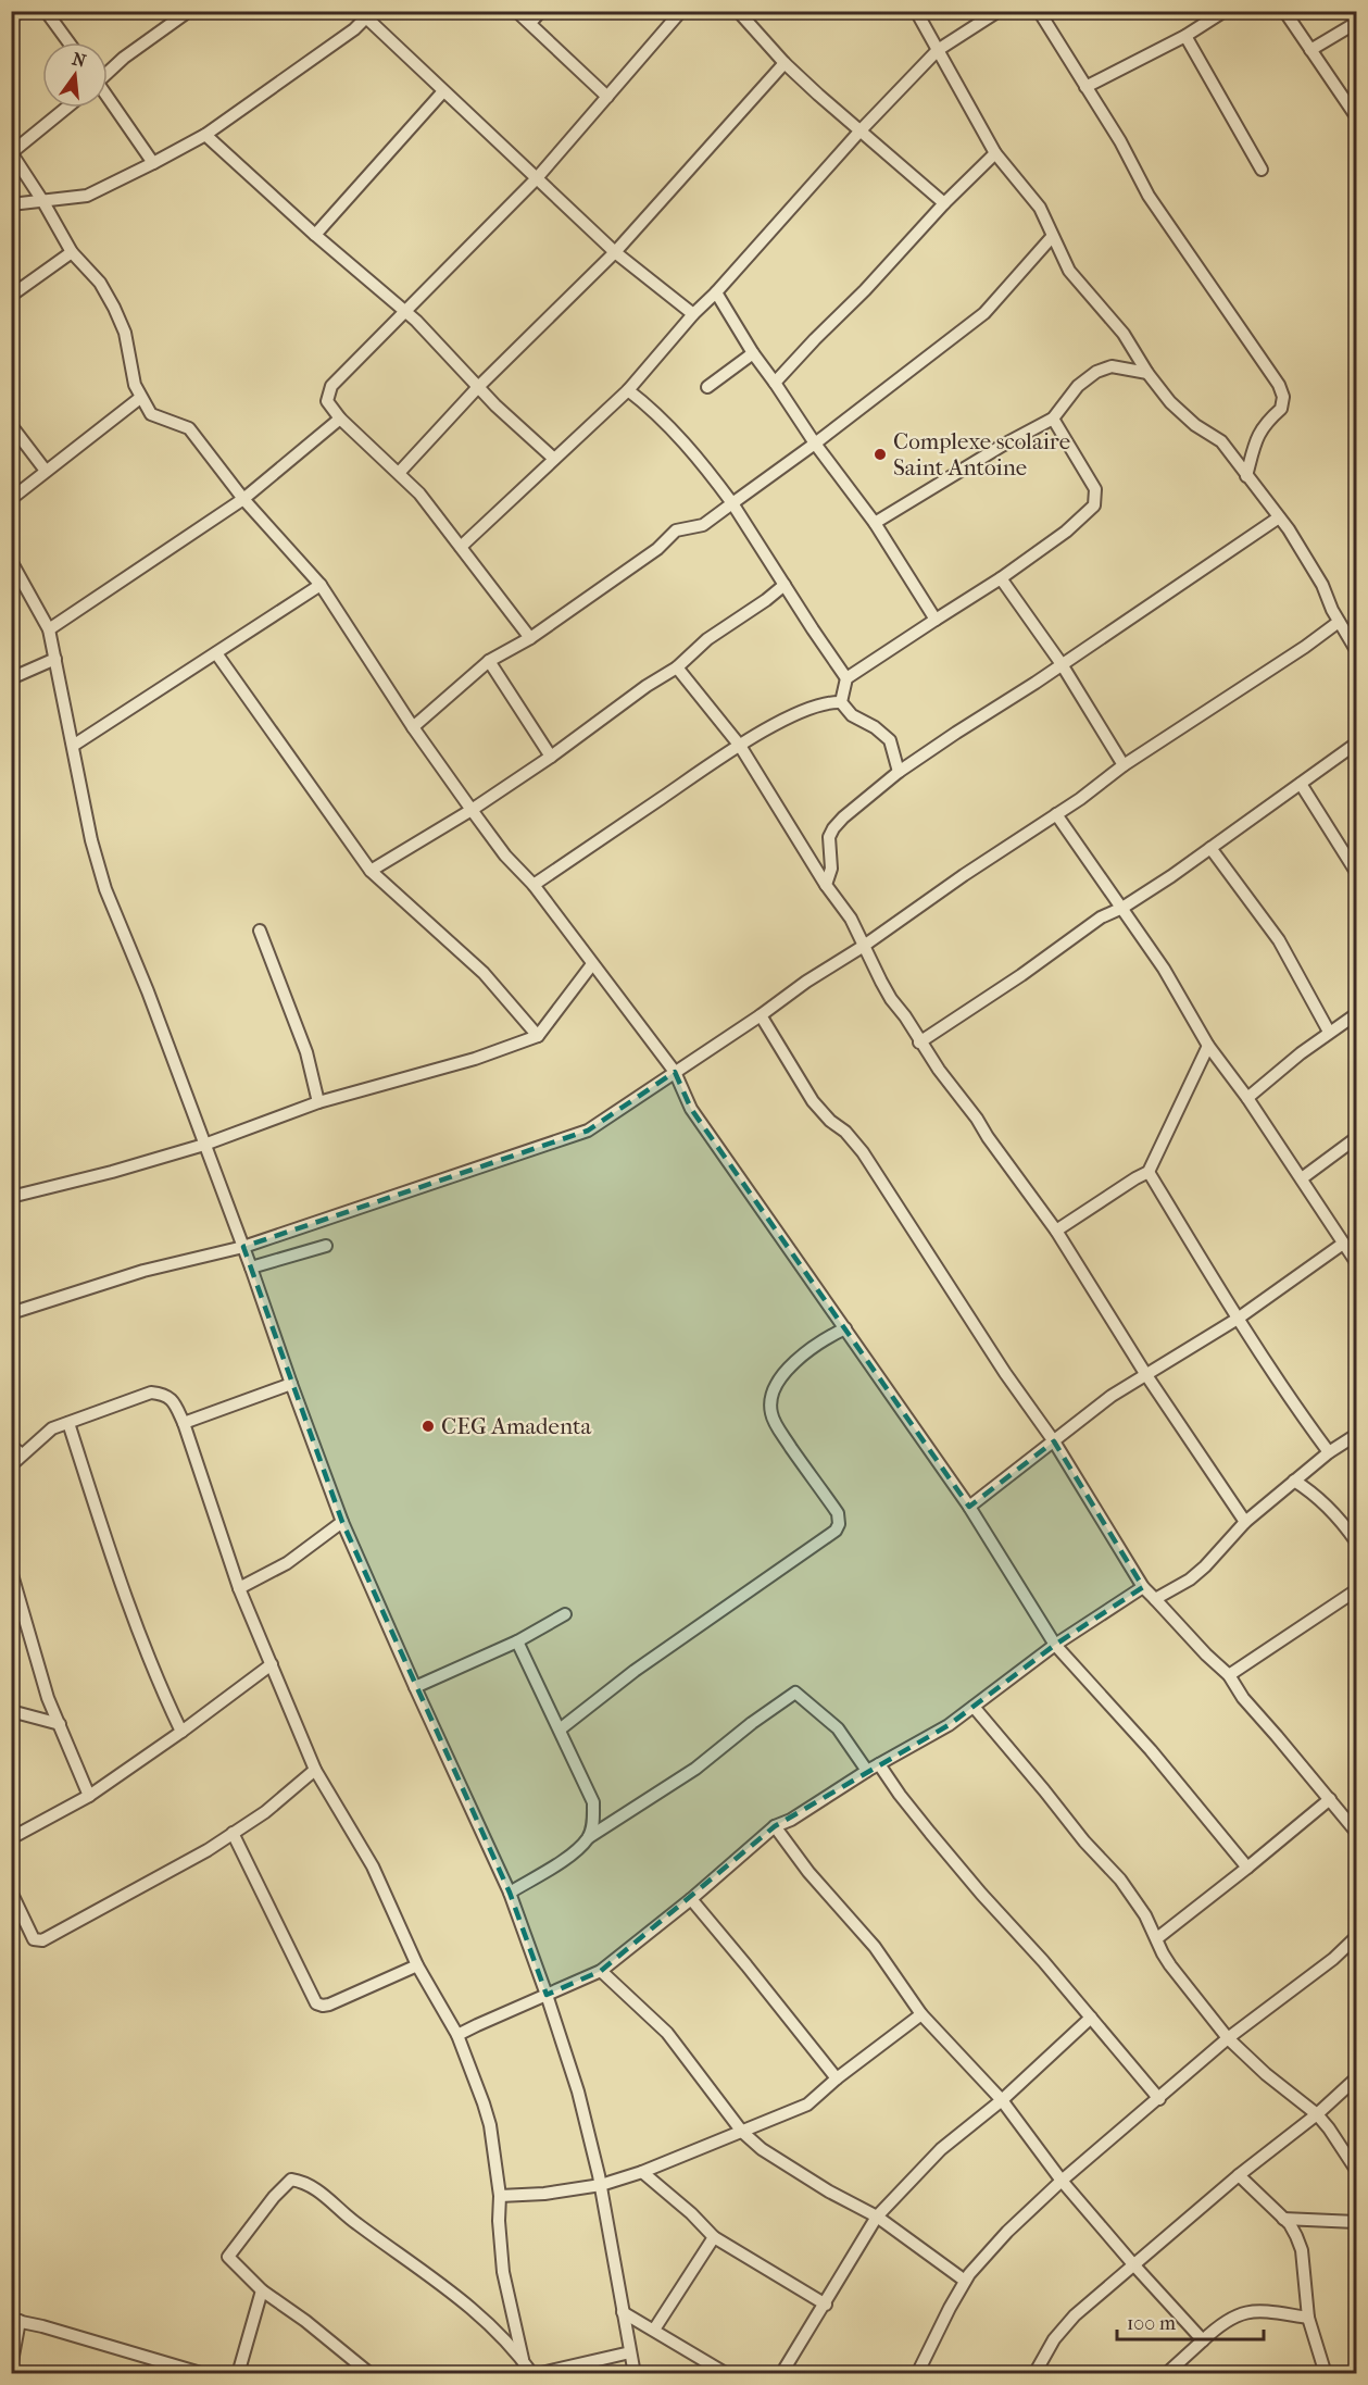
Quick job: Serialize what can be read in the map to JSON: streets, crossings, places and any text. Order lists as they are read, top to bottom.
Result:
{
  "places": ["Complexe scolaire Saint Antoine", "CEG Amadenta"],
  "scale_bar": "100 m",
  "north": "top"
}
